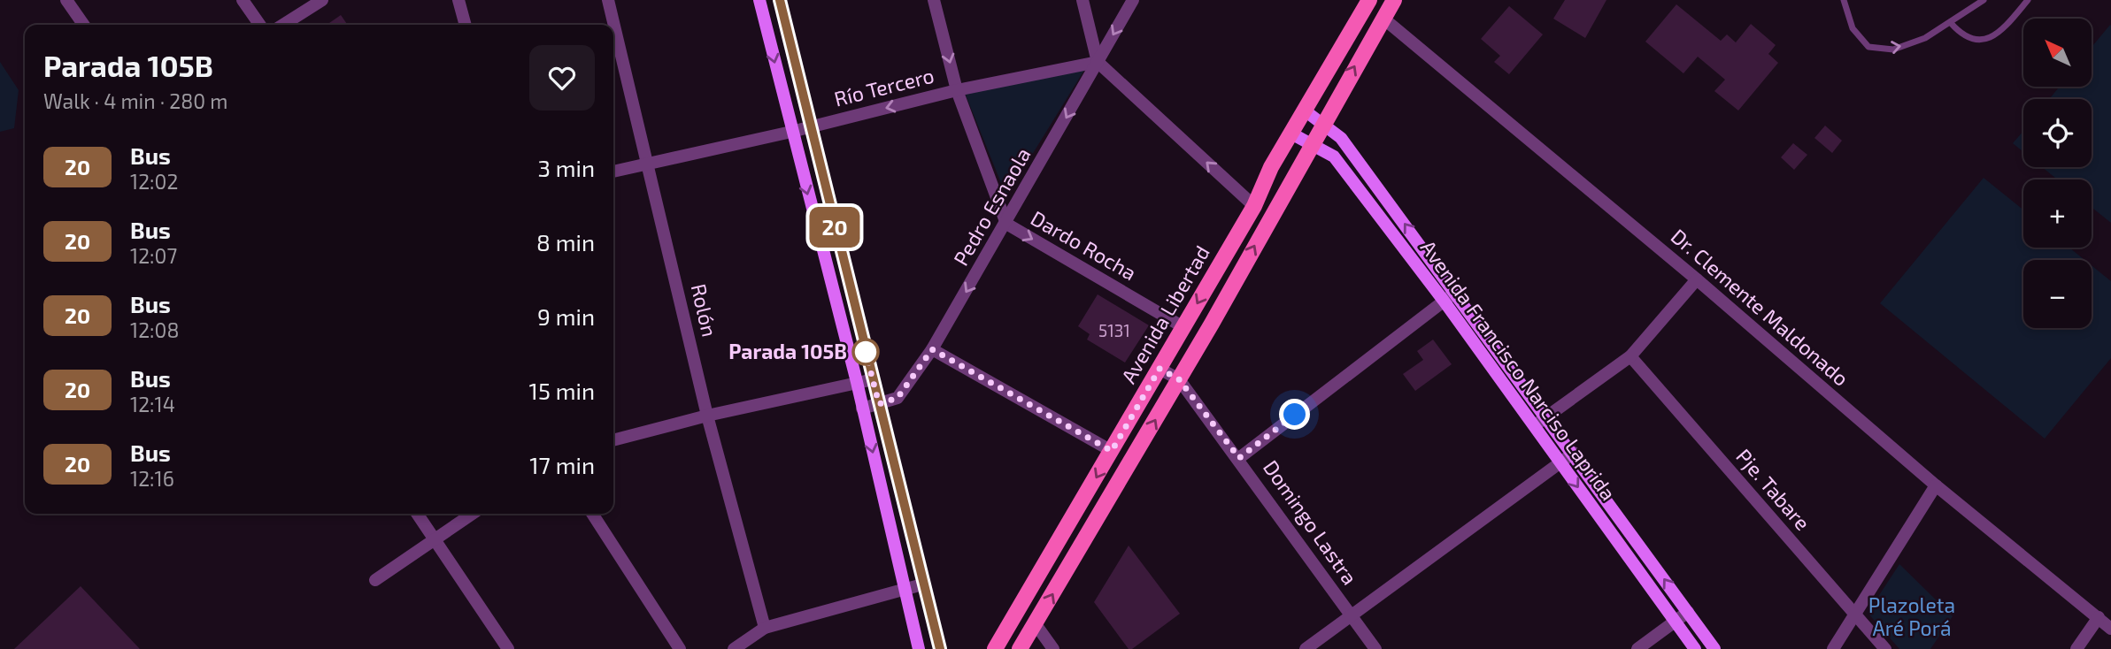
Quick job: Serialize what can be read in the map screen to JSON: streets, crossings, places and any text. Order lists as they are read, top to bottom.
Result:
{
  "streets": {
    "main road": ["Avenida Libertad", "Avenida Francisco Narciso Laprida"],
    "street": [
      "Río Tercero",
      "Pedro Esnaola",
      "Dardo Rocha",
      "Dr. Clemente Maldonado",
      "Rolón",
      "Pje. Tabare",
      "Domingo Lastra"
    ]
  },
  "crossings": [
    ["Río Tercero", "Pedro Esnaola"],
    ["Río Tercero", "Dardo Rocha"],
    ["Río Tercero", "Rolón"],
    ["Pedro Esnaola", "Dardo Rocha"],
    ["Dardo Rocha", "Avenida Libertad"],
    ["Avenida Libertad", "Avenida Francisco Narciso Laprida"],
    ["Avenida Libertad", "Domingo Lastra"]
  ],
  "one_way": ["Pedro Esnaola", "Dardo Rocha"],
  "parks": ["Plazoleta Aré Porá"],
  "places": ["Parada 105B"],
  "lines": ["bus line 20"],
  "house_numbers": ["5131"],
  "north": "top left",
  "page": {
    "on_map": "20",
    "map_buttons": ["+", "−"],
    "heading": ["Parada 105B", "Walk · 4 min · 280 m"],
    "list": [
      {
        "mark": "20",
        "name": "Bus",
        "note": "12:02",
        "value": "3 min"
      },
      {
        "mark": "20",
        "name": "Bus",
        "note": "12:07",
        "value": "8 min"
      },
      {
        "mark": "20",
        "name": "Bus",
        "note": "12:08",
        "value": "9 min"
      },
      {
        "mark": "20",
        "name": "Bus",
        "note": "12:14",
        "value": "15 min"
      },
      {
        "mark": "20",
        "name": "Bus",
        "note": "12:16",
        "value": "17 min"
      }
    ]
  }
}
